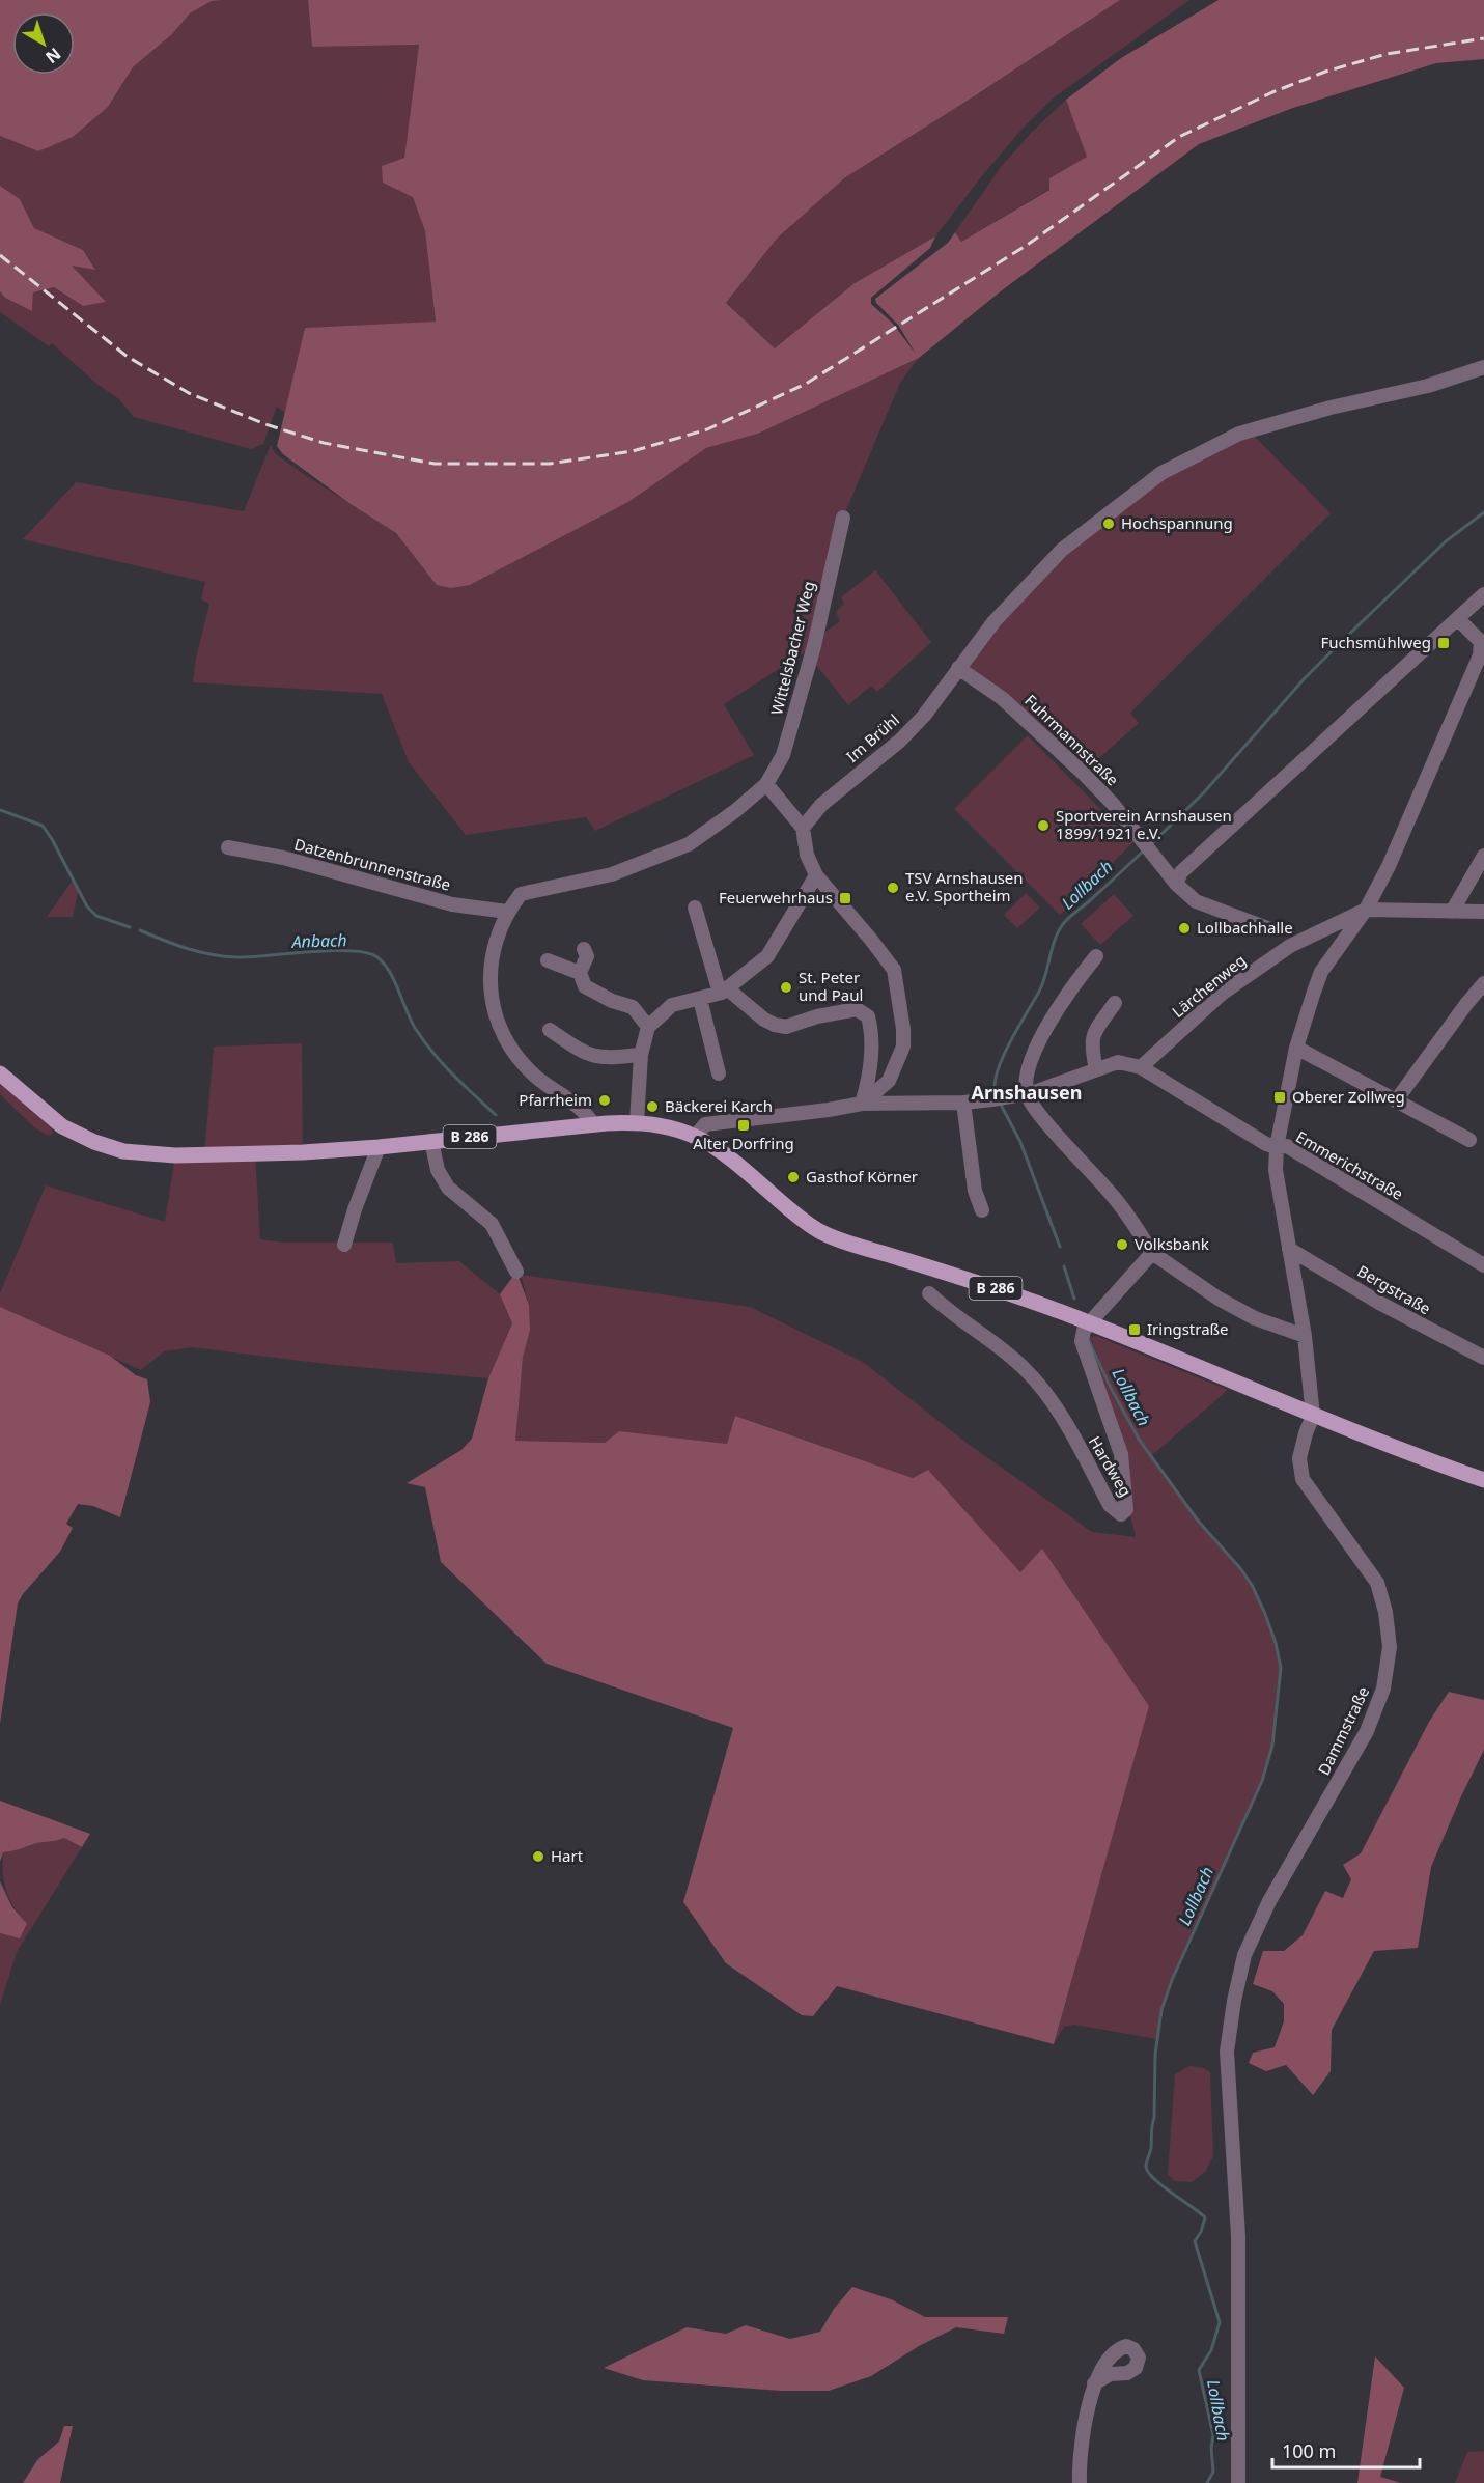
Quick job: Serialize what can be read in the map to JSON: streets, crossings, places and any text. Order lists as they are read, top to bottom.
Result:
{
  "streets": {
    "main road": ["B 286"],
    "street": [
      "Wittelsbacher Weg",
      "Im Brühl",
      "Fuhrmannstraße",
      "Datzenbrunnenstraße",
      "Lärchenweg",
      "Emmerichstraße",
      "Bergstraße",
      "Hardweg",
      "Dammstraße"
    ]
  },
  "crossings": [
    ["Im Brühl", "Fuhrmannstraße"],
    ["Lärchenweg", "Emmerichstraße"],
    ["B 286", "Hardweg"],
    ["B 286", "Dammstraße"]
  ],
  "districts": ["Arnshausen"],
  "water": ["Lollbach", "Anbach"],
  "places": {
    "other": [
      "Hochspannung",
      "Sportverein Arnshausen 1899/1921 e.V.",
      "TSV Arnshausen e.V. Sportheim",
      "Lollbachhalle",
      "St. Peter und Paul",
      "Pfarrheim",
      "Bäckerei Karch",
      "Gasthof Körner",
      "Volksbank",
      "Hart"
    ],
    "transit": [
      "Fuchsmühlweg",
      "Feuerwehrhaus",
      "Oberer Zollweg",
      "Alter Dorfring",
      "Iringstraße"
    ]
  },
  "scale_bar": "100 m",
  "north": "bottom right"
}
